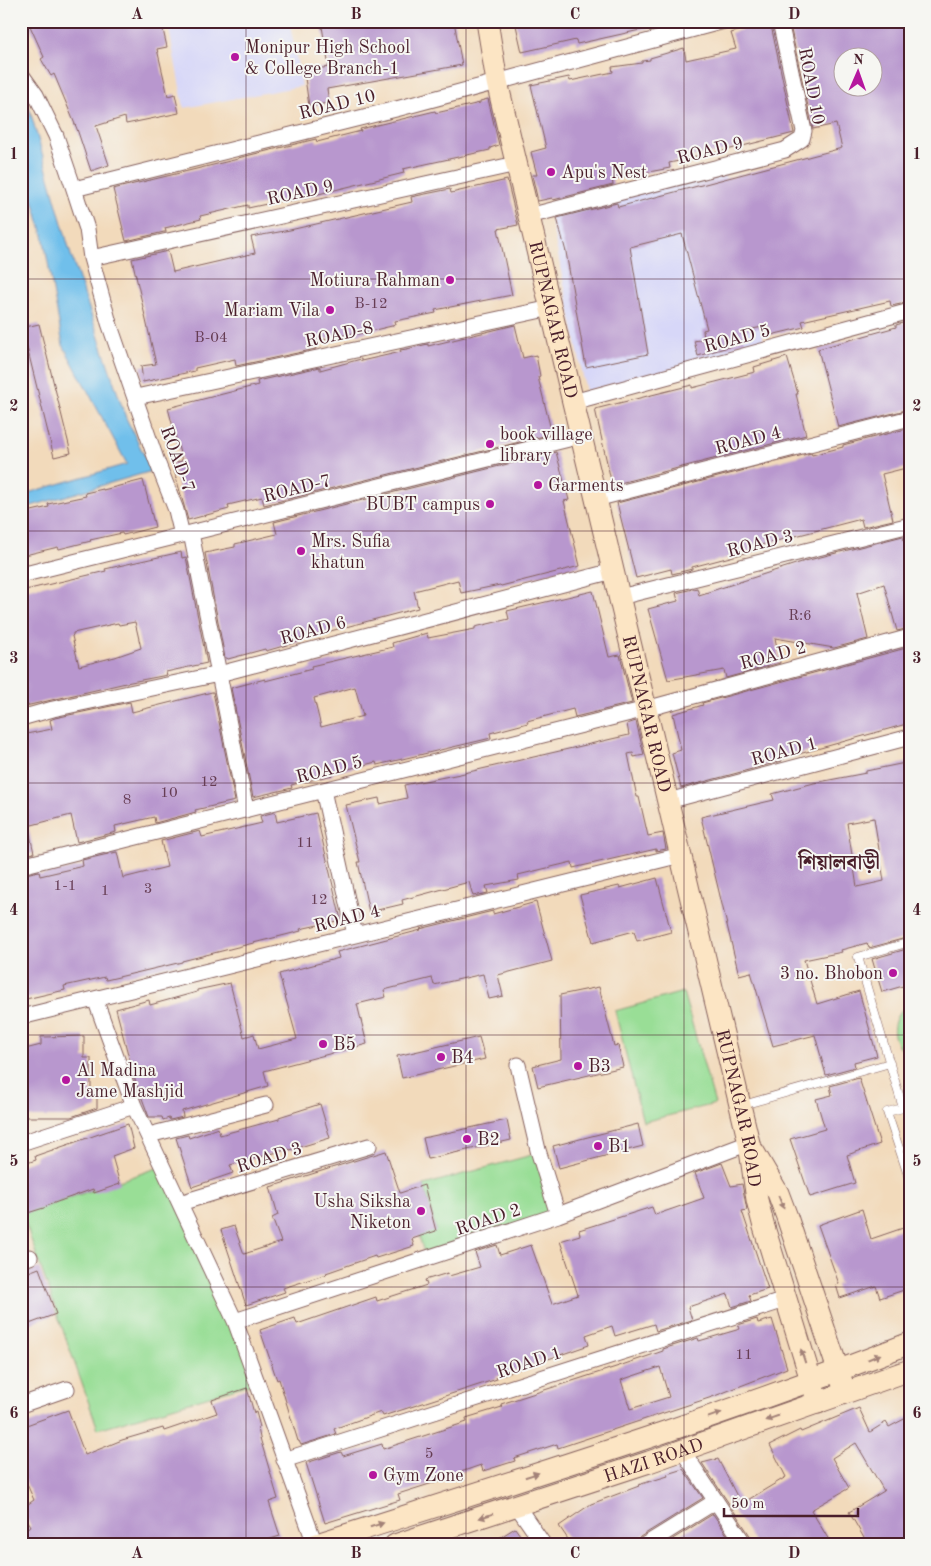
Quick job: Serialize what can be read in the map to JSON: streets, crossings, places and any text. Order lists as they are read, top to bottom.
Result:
{
  "streets": {
    "street": [
      "ROAD 10",
      "ROAD 9",
      "RUPNAGAR ROAD",
      "ROAD-8",
      "ROAD 5",
      "ROAD 4",
      "ROAD-7",
      "ROAD 3",
      "ROAD 6",
      "ROAD 2",
      "ROAD 1",
      "HAZI ROAD"
    ]
  },
  "crossings": [
    ["ROAD 10", "ROAD 9"],
    ["ROAD 10", "RUPNAGAR ROAD"],
    ["ROAD 10", "ROAD-7"],
    ["ROAD 9", "RUPNAGAR ROAD"],
    ["ROAD 9", "ROAD-7"],
    ["RUPNAGAR ROAD", "ROAD-8"],
    ["RUPNAGAR ROAD", "ROAD 5"],
    ["RUPNAGAR ROAD", "ROAD 4"],
    ["RUPNAGAR ROAD", "ROAD-7"],
    ["RUPNAGAR ROAD", "ROAD 3"],
    ["RUPNAGAR ROAD", "ROAD 6"],
    ["RUPNAGAR ROAD", "ROAD 2"],
    ["RUPNAGAR ROAD", "ROAD 1"],
    ["RUPNAGAR ROAD", "HAZI ROAD"],
    ["ROAD-8", "ROAD-7"],
    ["ROAD 5", "ROAD-7"],
    ["ROAD 5", "ROAD 2"],
    ["ROAD-7", "ROAD 6"]
  ],
  "districts": ["শিয়ালবাড়ী"],
  "places": [
    "Monipur High School & College Branch-1",
    "Apu's Nest",
    "Motiura Rahman",
    "Mariam Vila",
    "book village library",
    "Garments",
    "BUBT campus",
    "Mrs. Sufia khatun",
    "3 no. Bhobon",
    "B5",
    "B4",
    "B3",
    "Al Madina Jame Mashjid",
    "B2",
    "B1",
    "Usha Siksha Niketon",
    "Gym Zone"
  ],
  "house_numbers": [
    "B-12",
    "B-04",
    "R:6",
    "12",
    "10",
    "8",
    "11",
    "1-1",
    "3",
    "1",
    "12",
    "11",
    "5"
  ],
  "scale_bar": "50 m",
  "north": "top",
  "grid": {
    "columns": [
      "A",
      "B",
      "C",
      "D"
    ],
    "rows": [
      "1",
      "2",
      "3",
      "4",
      "5",
      "6"
    ]
  }
}
